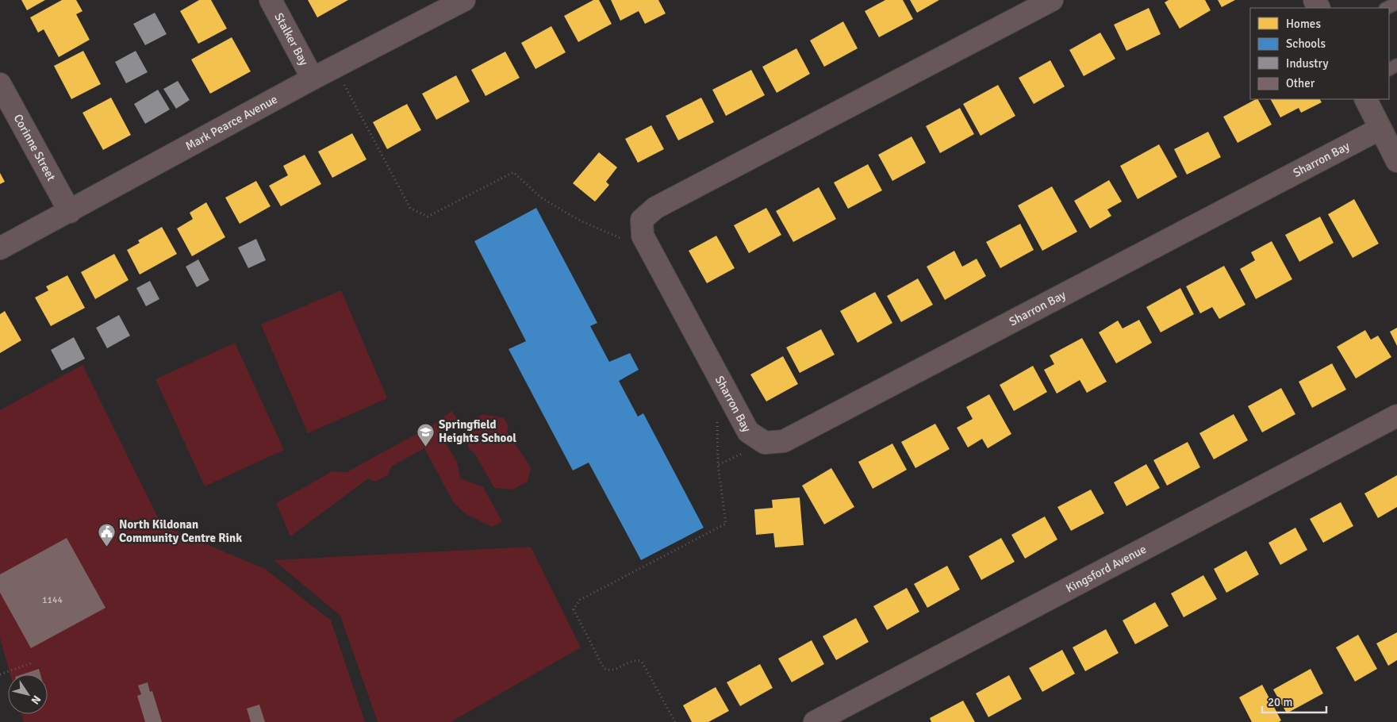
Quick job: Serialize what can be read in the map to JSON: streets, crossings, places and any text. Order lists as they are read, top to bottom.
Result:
{
  "streets": {
    "street": [
      "Stalker Bay",
      "Mark Pearce Avenue",
      "Corinne Street",
      "Sharron Bay",
      "Kingsford Avenue"
    ]
  },
  "crossings": [
    ["Stalker Bay", "Mark Pearce Avenue"],
    ["Mark Pearce Avenue", "Corinne Street"]
  ],
  "places": {
    "school or university": ["Springfield Heights School"],
    "public building": ["North Kildonan Community Centre Rink"]
  },
  "house_numbers": ["1144"],
  "legend": [
    "Homes",
    "Schools",
    "Industry",
    "Other"
  ],
  "scale_bar": "20 m",
  "north": "bottom right"
}
